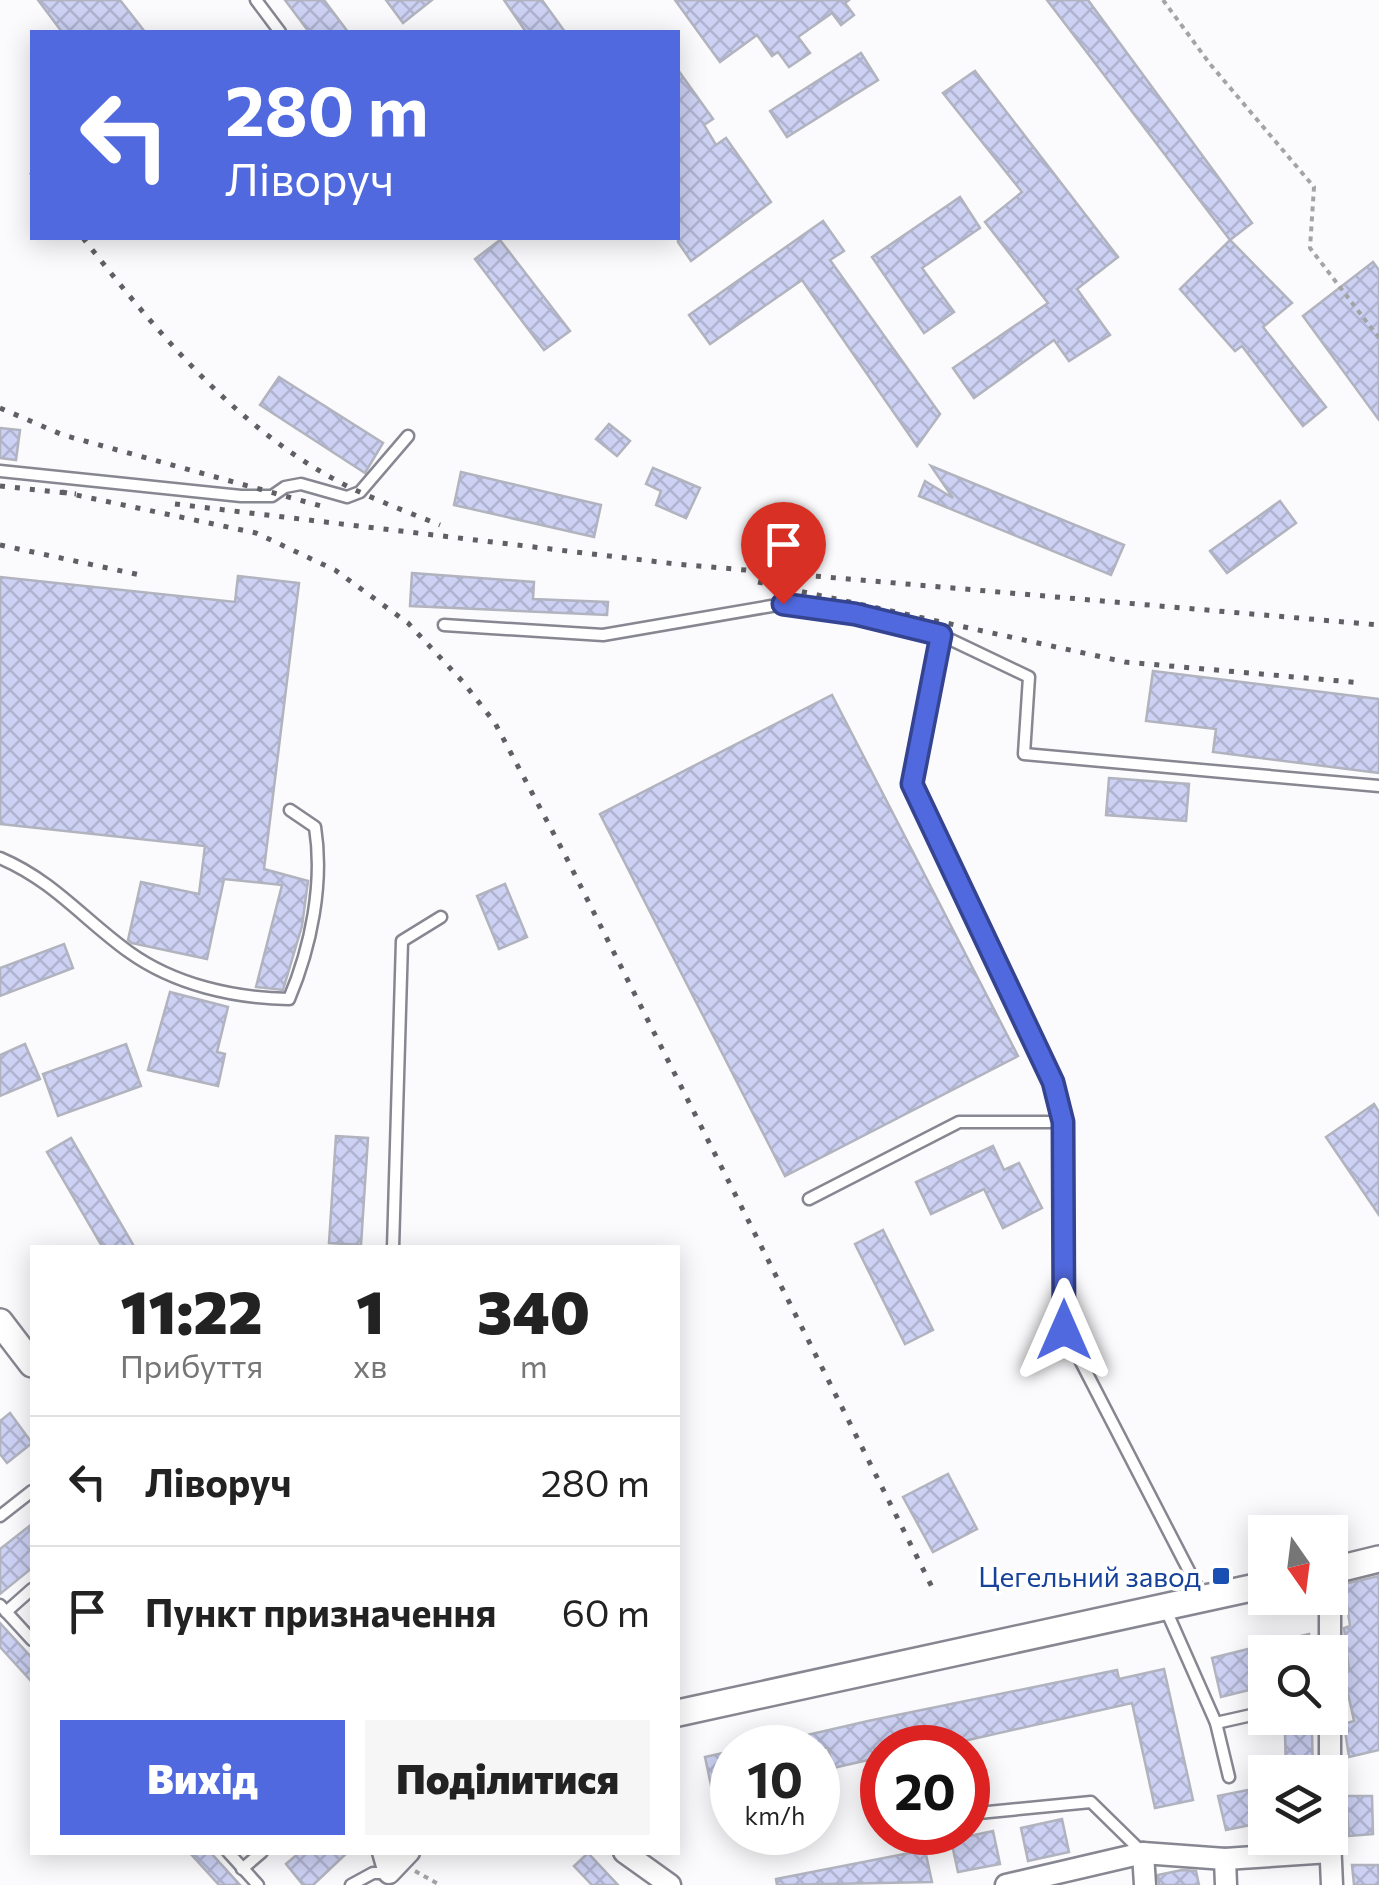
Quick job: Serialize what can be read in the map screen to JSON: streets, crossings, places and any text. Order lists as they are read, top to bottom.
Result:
{
  "places": {
    "transit": ["Цегельний завод"]
  },
  "north": "bottom",
  "page": {
    "turn": ["280 m", "Ліворуч"],
    "eta": [
      "11:22",
      "Прибуття",
      "1",
      "хв",
      "340",
      "m"
    ],
    "list": [
      {
        "name": "Ліворуч",
        "value": "280 m"
      },
      {
        "name": "Пункт призначення",
        "value": "60 m"
      }
    ],
    "buttons": ["Вихід", "Поділитися"],
    "speed": "10 km/h",
    "limit": "20"
  }
}
